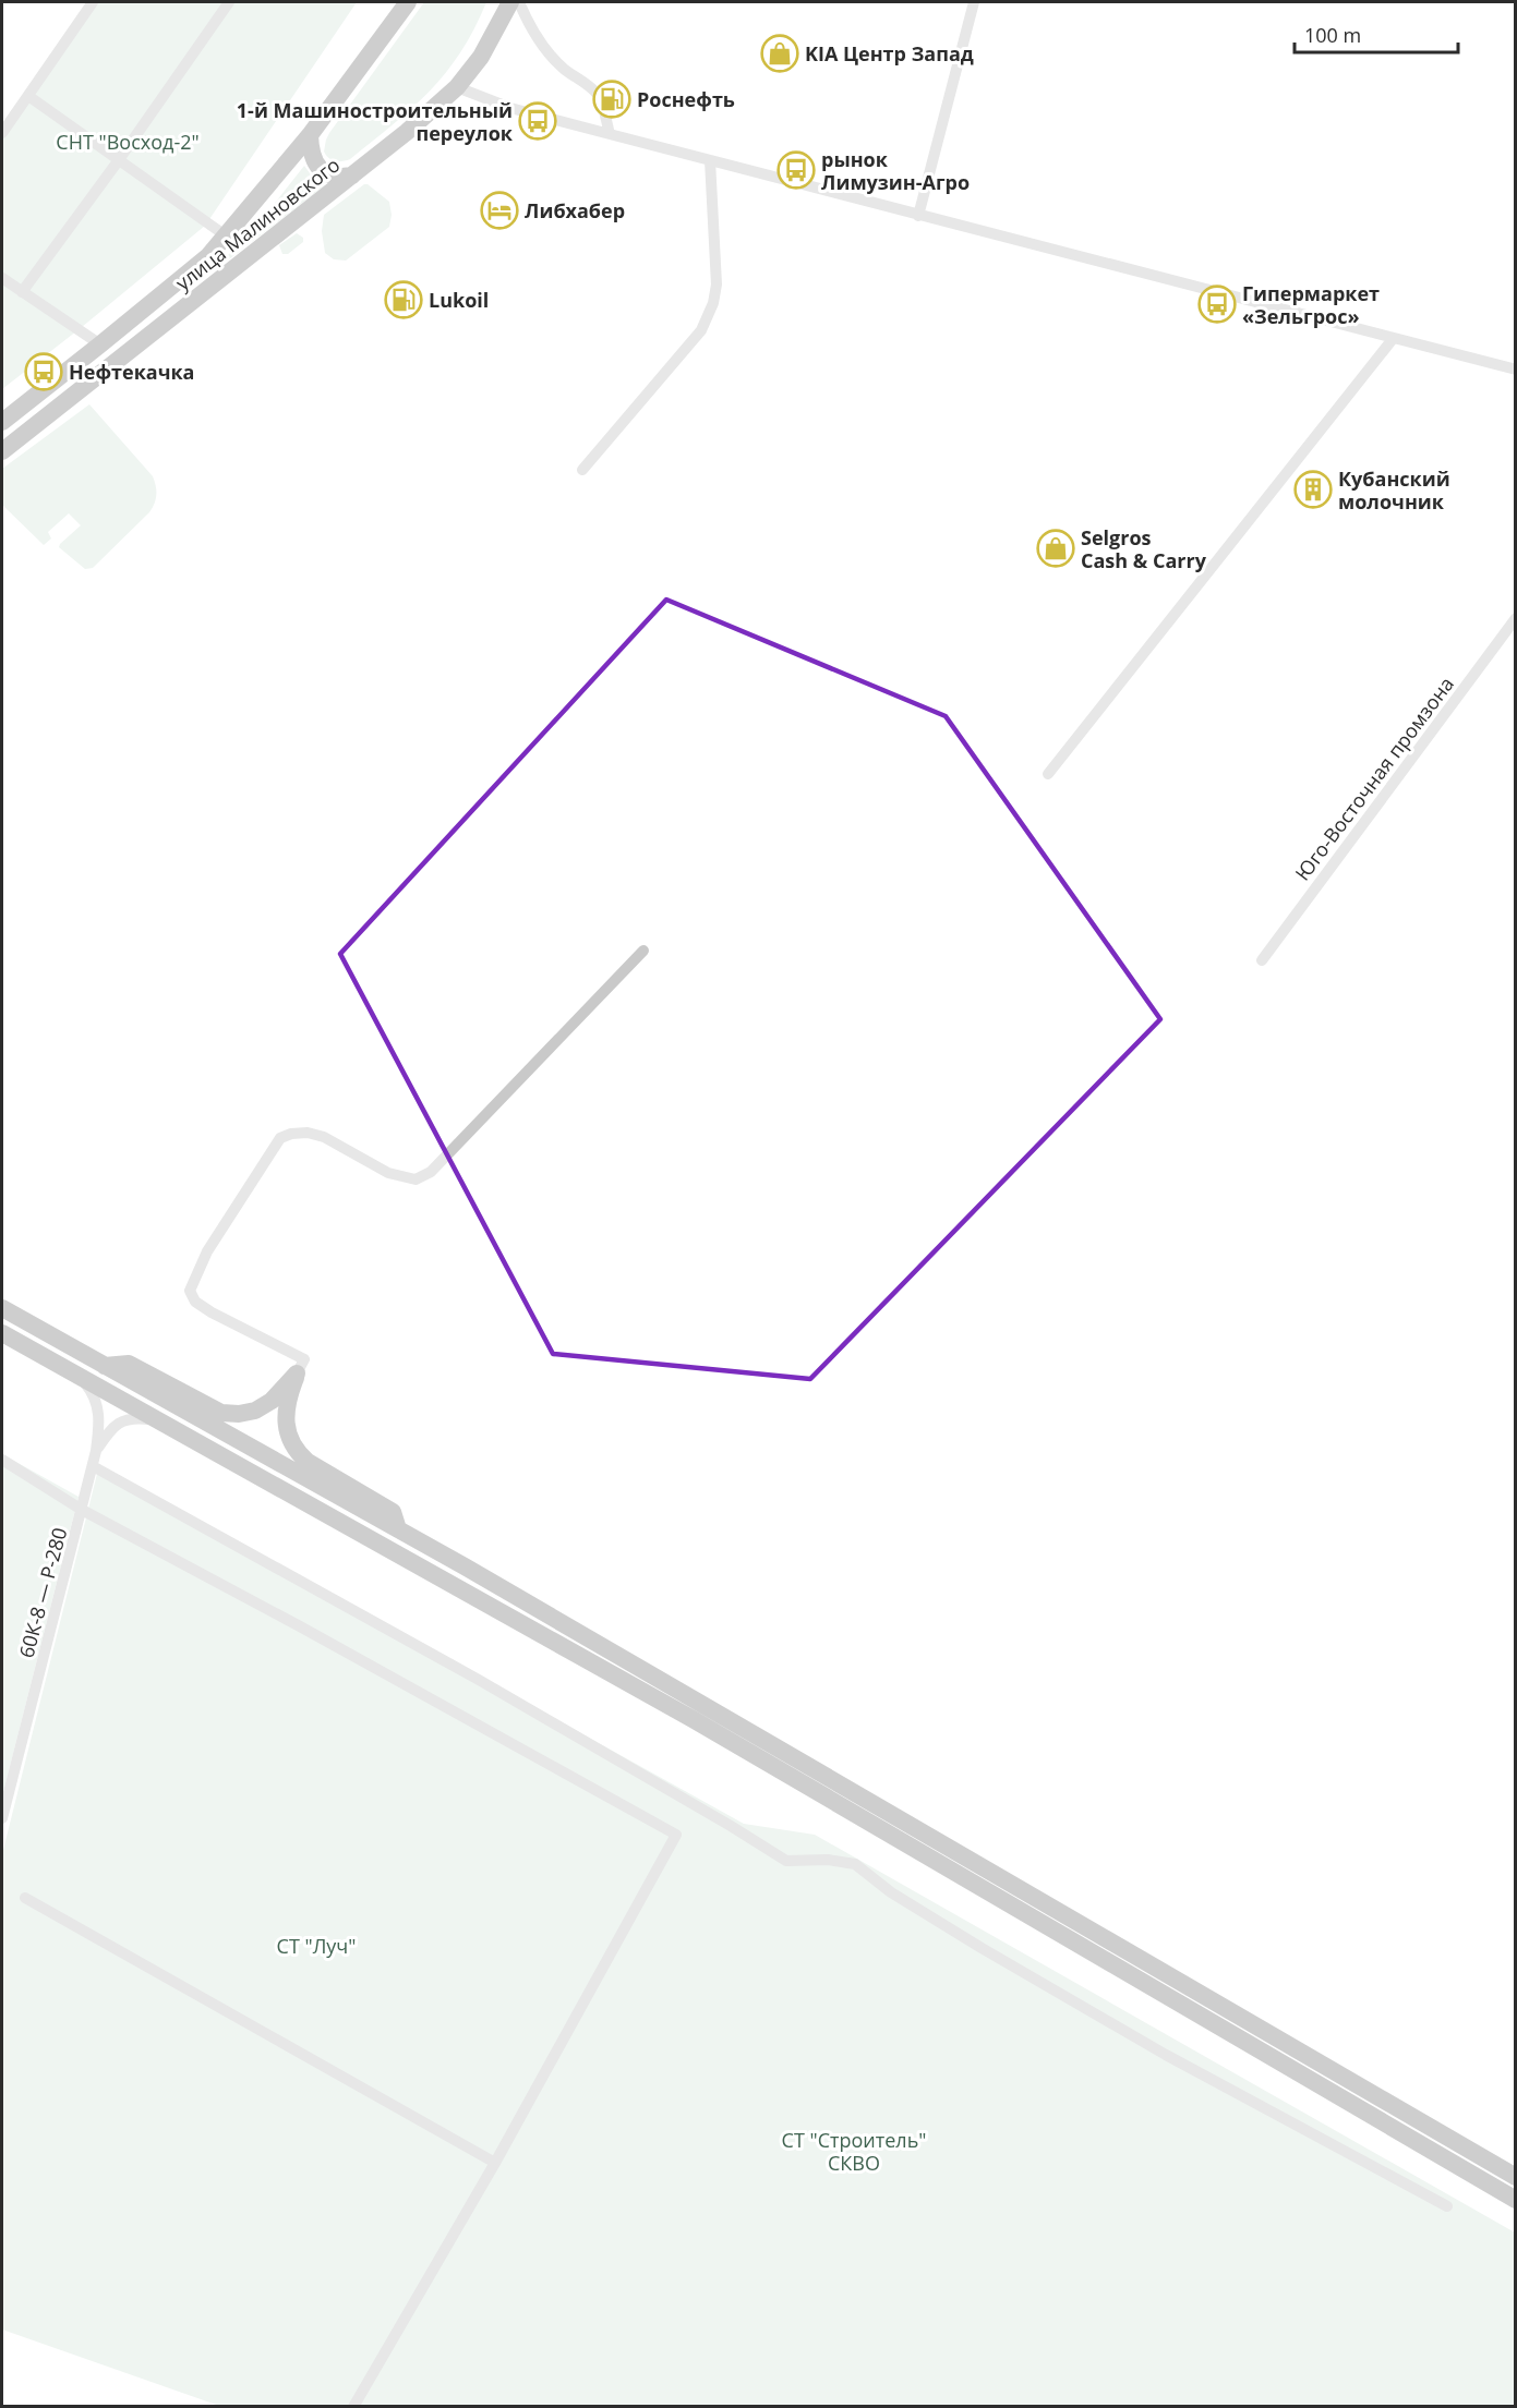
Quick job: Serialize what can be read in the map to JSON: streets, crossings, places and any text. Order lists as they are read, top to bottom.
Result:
{
  "streets": {
    "highway": ["улица Малиновского"],
    "street": ["Юго-Восточная промзона", "60К-8 — Р-280"]
  },
  "parks": ["СНТ \"Восход-2\"", "СТ \"Луч\"", "СТ \"Строитель\" СКВО"],
  "places": {
    "shop": ["KIA Центр Запад", "Selgros Cash & Carry"],
    "fuel station": ["Роснефть", "Lukoil"],
    "bus stop": [
      "1-й Машиностроительный переулок",
      "рынок Лимузин-Агро",
      "Гипермаркет «Зельгрос»",
      "Нефтекачка"
    ],
    "hotel": ["Либхабер"],
    "building": ["Кубанский молочник"]
  },
  "scale_bar": "100 m"
}
